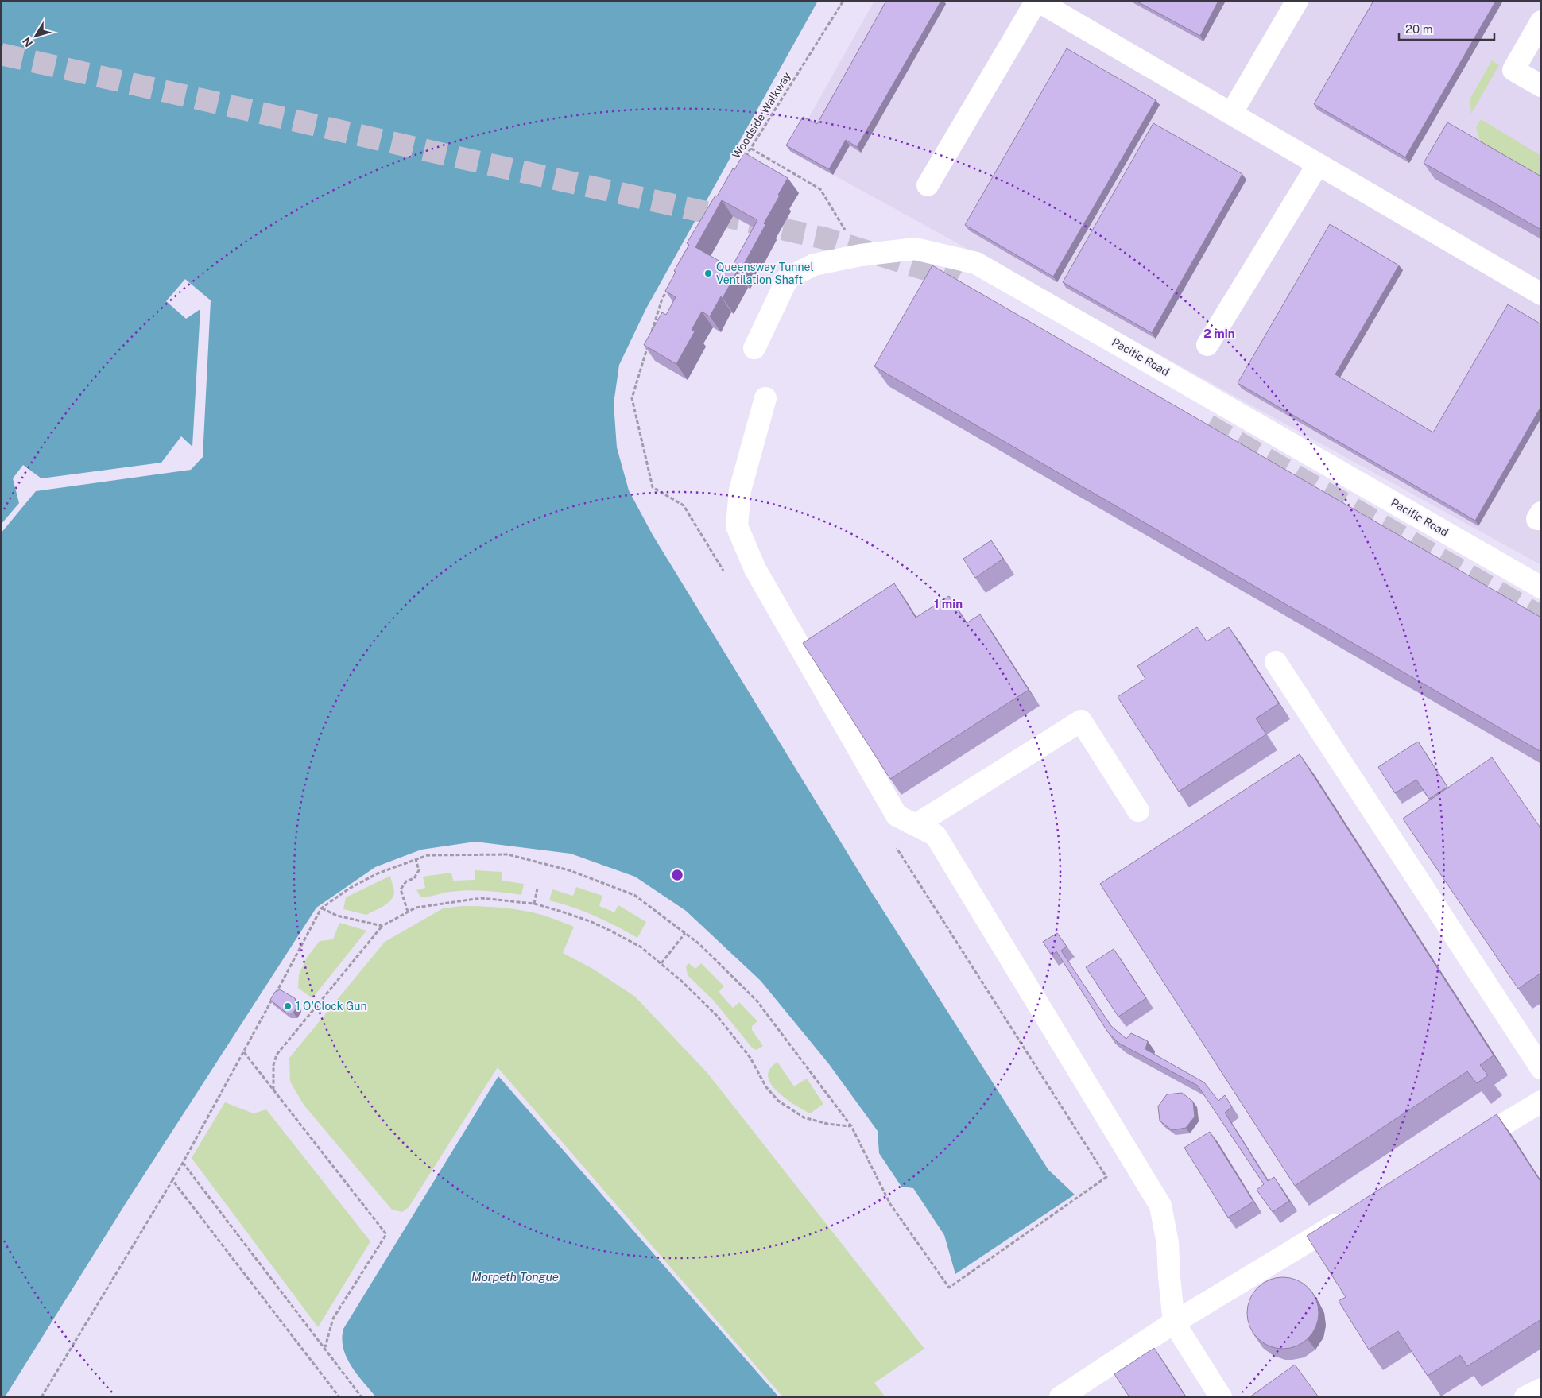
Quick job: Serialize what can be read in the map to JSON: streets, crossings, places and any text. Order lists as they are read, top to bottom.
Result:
{
  "streets": {
    "street": ["Pacific Road"],
    "path": ["Woodside Walkway"]
  },
  "water": ["Morpeth Tongue"],
  "places": ["Queensway Tunnel Ventilation Shaft", "1 O'Clock Gun"],
  "scale_bar": "20 m",
  "north": "bottom left",
  "rings": ["2 min", "1 min"]
}
